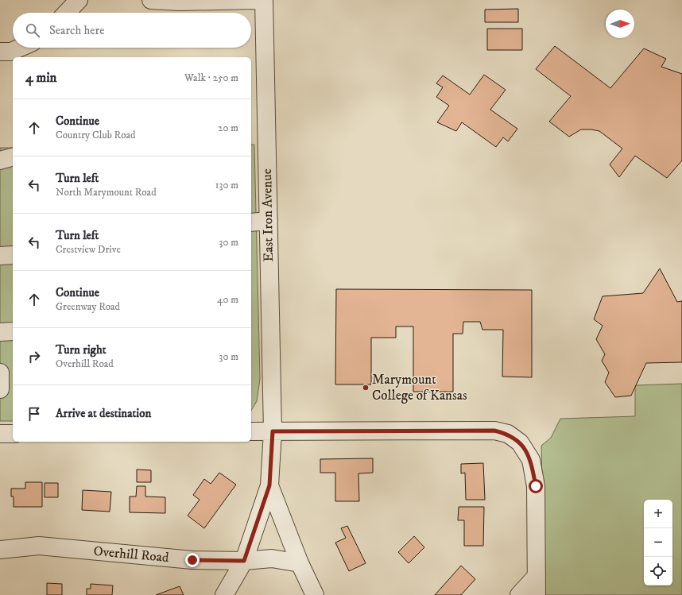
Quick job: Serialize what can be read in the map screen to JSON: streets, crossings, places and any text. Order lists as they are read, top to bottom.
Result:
{
  "streets": {
    "street": ["East Iron Avenue", "Overhill Road"]
  },
  "places": ["Marymount College of Kansas"],
  "north": "right",
  "page": {
    "search": "Search here",
    "heading": ["4 min", "Walk · 250 m"],
    "list": [
      ["Continue", "Country Club Road", "20 m"],
      ["Turn left", "North Marymount Road", "130 m"],
      ["Turn left", "Crestview Drive", "30 m"],
      ["Continue", "Greenway Road", "40 m"],
      ["Turn right", "Overhill Road", "30 m"],
      "Arrive at destination"
    ],
    "map_buttons": ["+", "−"]
  }
}
